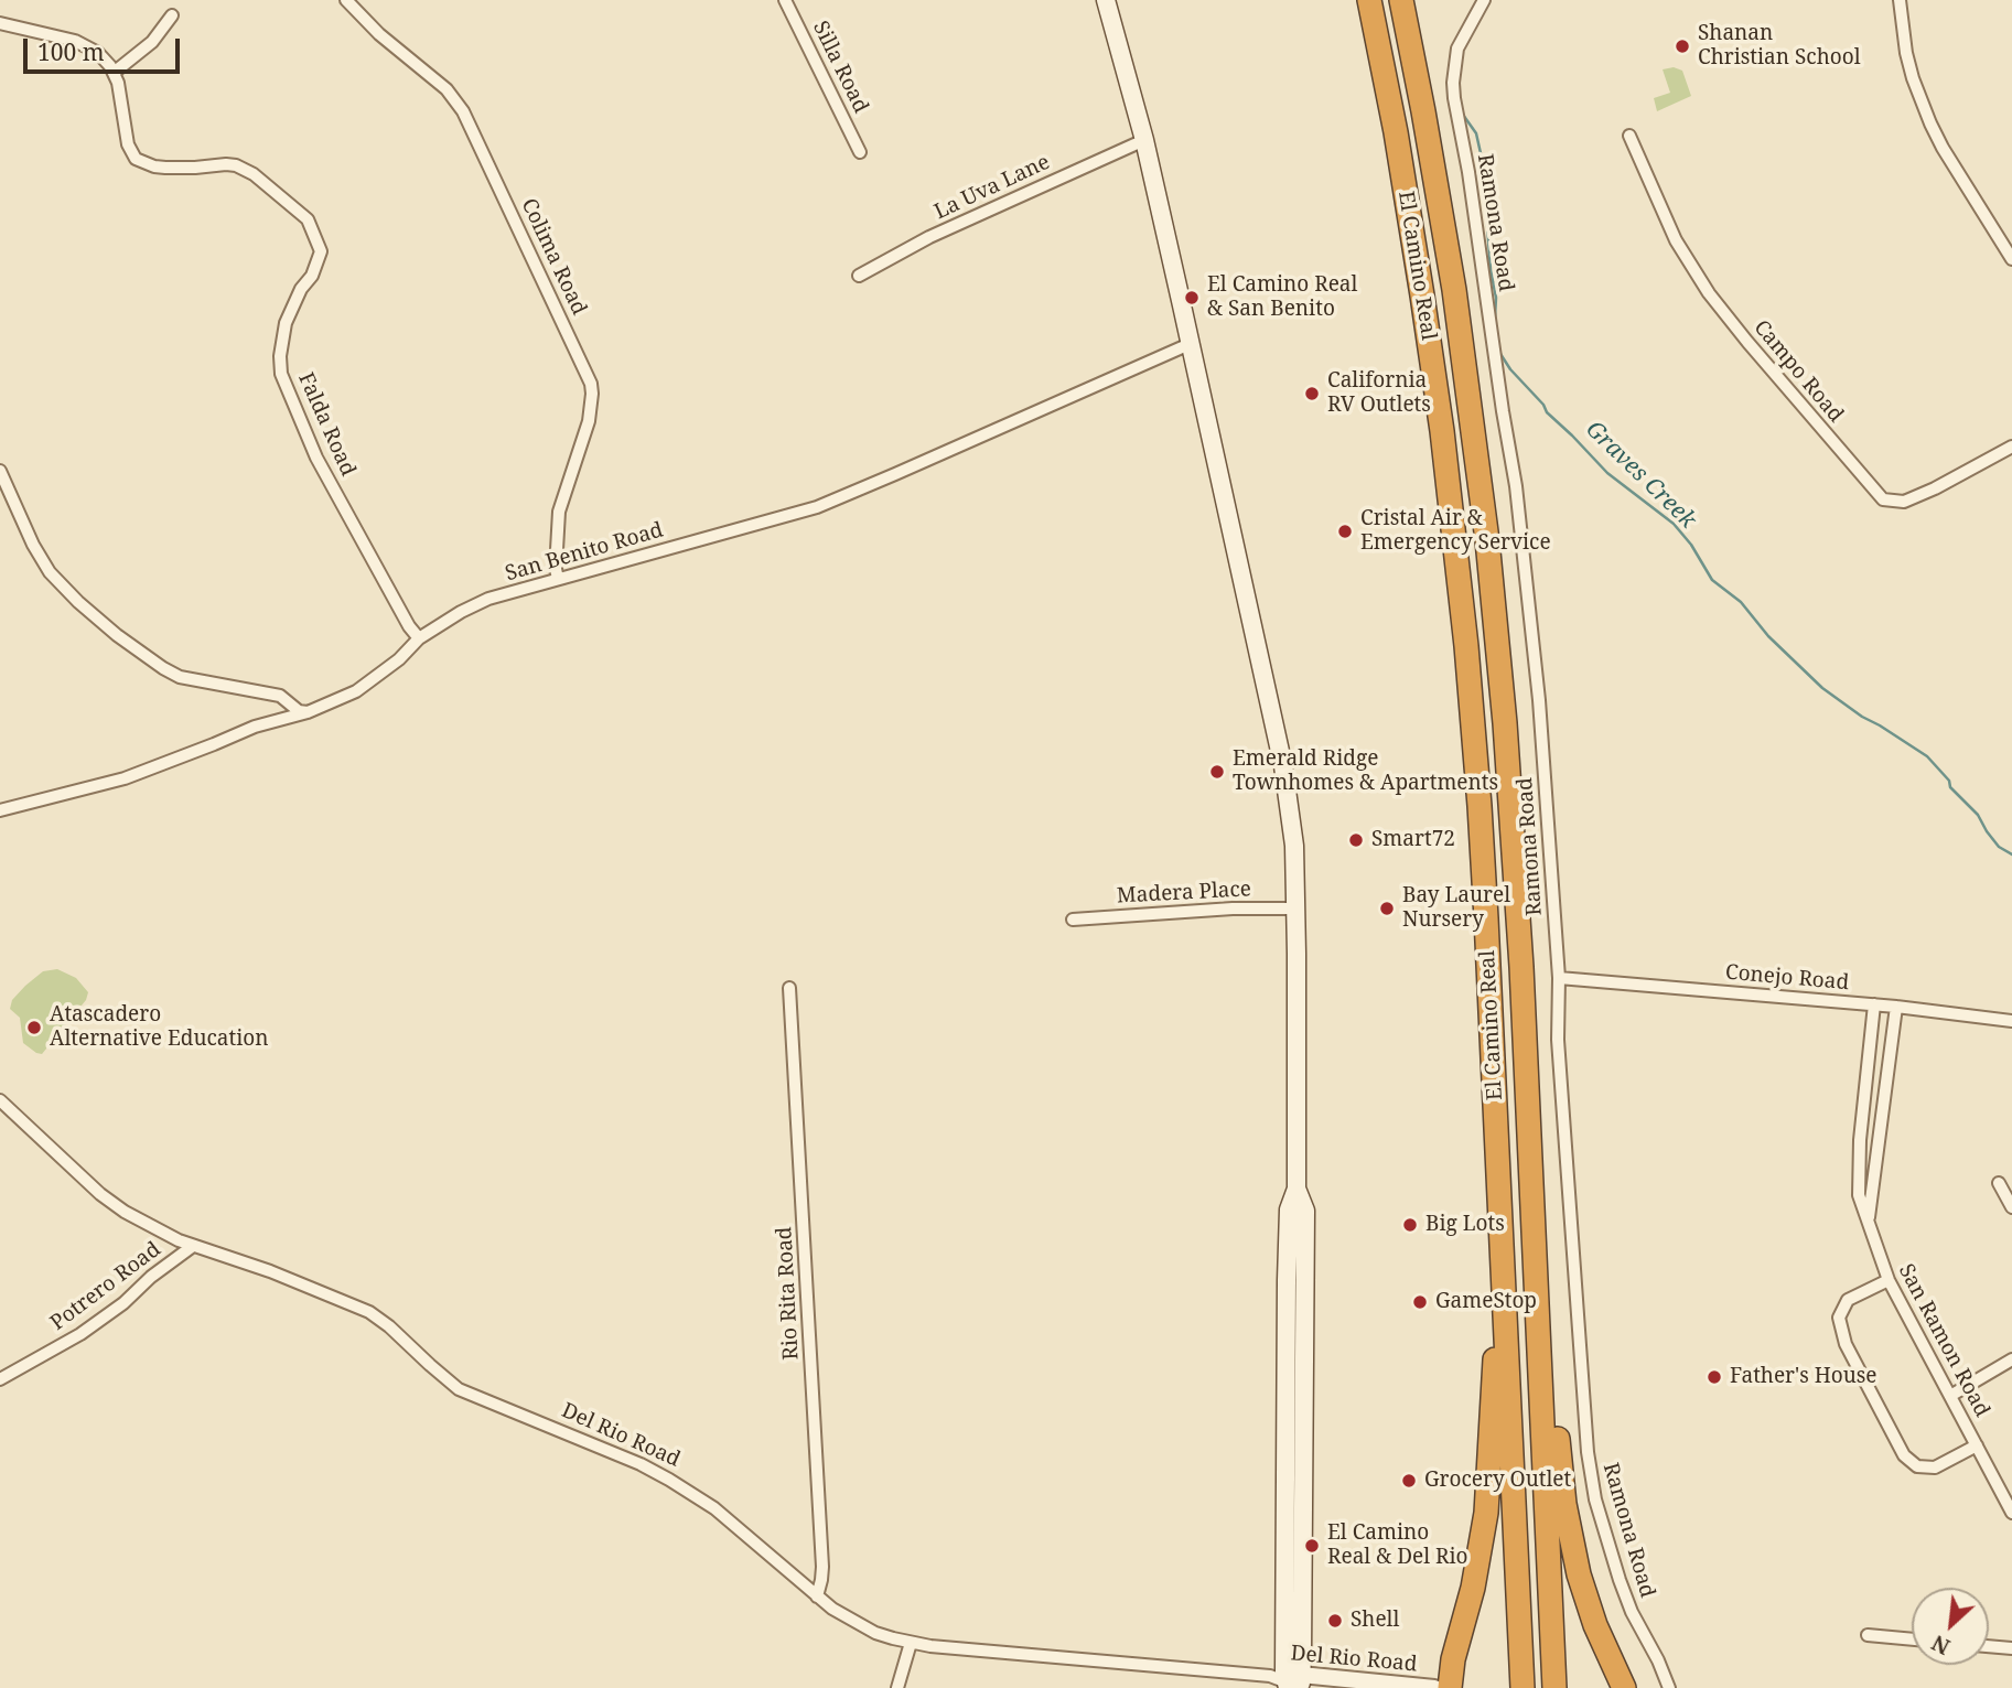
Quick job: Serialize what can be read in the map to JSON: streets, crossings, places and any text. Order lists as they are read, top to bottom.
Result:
{
  "streets": {
    "highway": ["El Camino Real"],
    "street": [
      "Silla Road",
      "La Uva Lane",
      "Ramona Road",
      "Colima Road",
      "Campo Road",
      "Falda Road",
      "San Benito Road",
      "Madera Place",
      "Conejo Road",
      "Potrero Road",
      "Rio Rita Road",
      "San Ramon Road",
      "Del Rio Road"
    ]
  },
  "crossings": [
    ["Ramona Road", "Conejo Road"],
    ["Colima Road", "San Benito Road"],
    ["Falda Road", "San Benito Road"],
    ["Conejo Road", "San Ramon Road"],
    ["Potrero Road", "Del Rio Road"],
    ["Rio Rita Road", "Del Rio Road"]
  ],
  "water": ["Graves Creek"],
  "places": [
    "Shanan Christian School",
    "El Camino Real & San Benito",
    "California RV Outlets",
    "Cristal Air & Emergency Service",
    "Emerald Ridge Townhomes & Apartments",
    "Smart72",
    "Bay Laurel Nursery",
    "Atascadero Alternative Education",
    "Big Lots",
    "GameStop",
    "Father's House",
    "Grocery Outlet",
    "El Camino Real & Del Rio",
    "Shell"
  ],
  "scale_bar": "100 m",
  "north": "bottom left"
}
